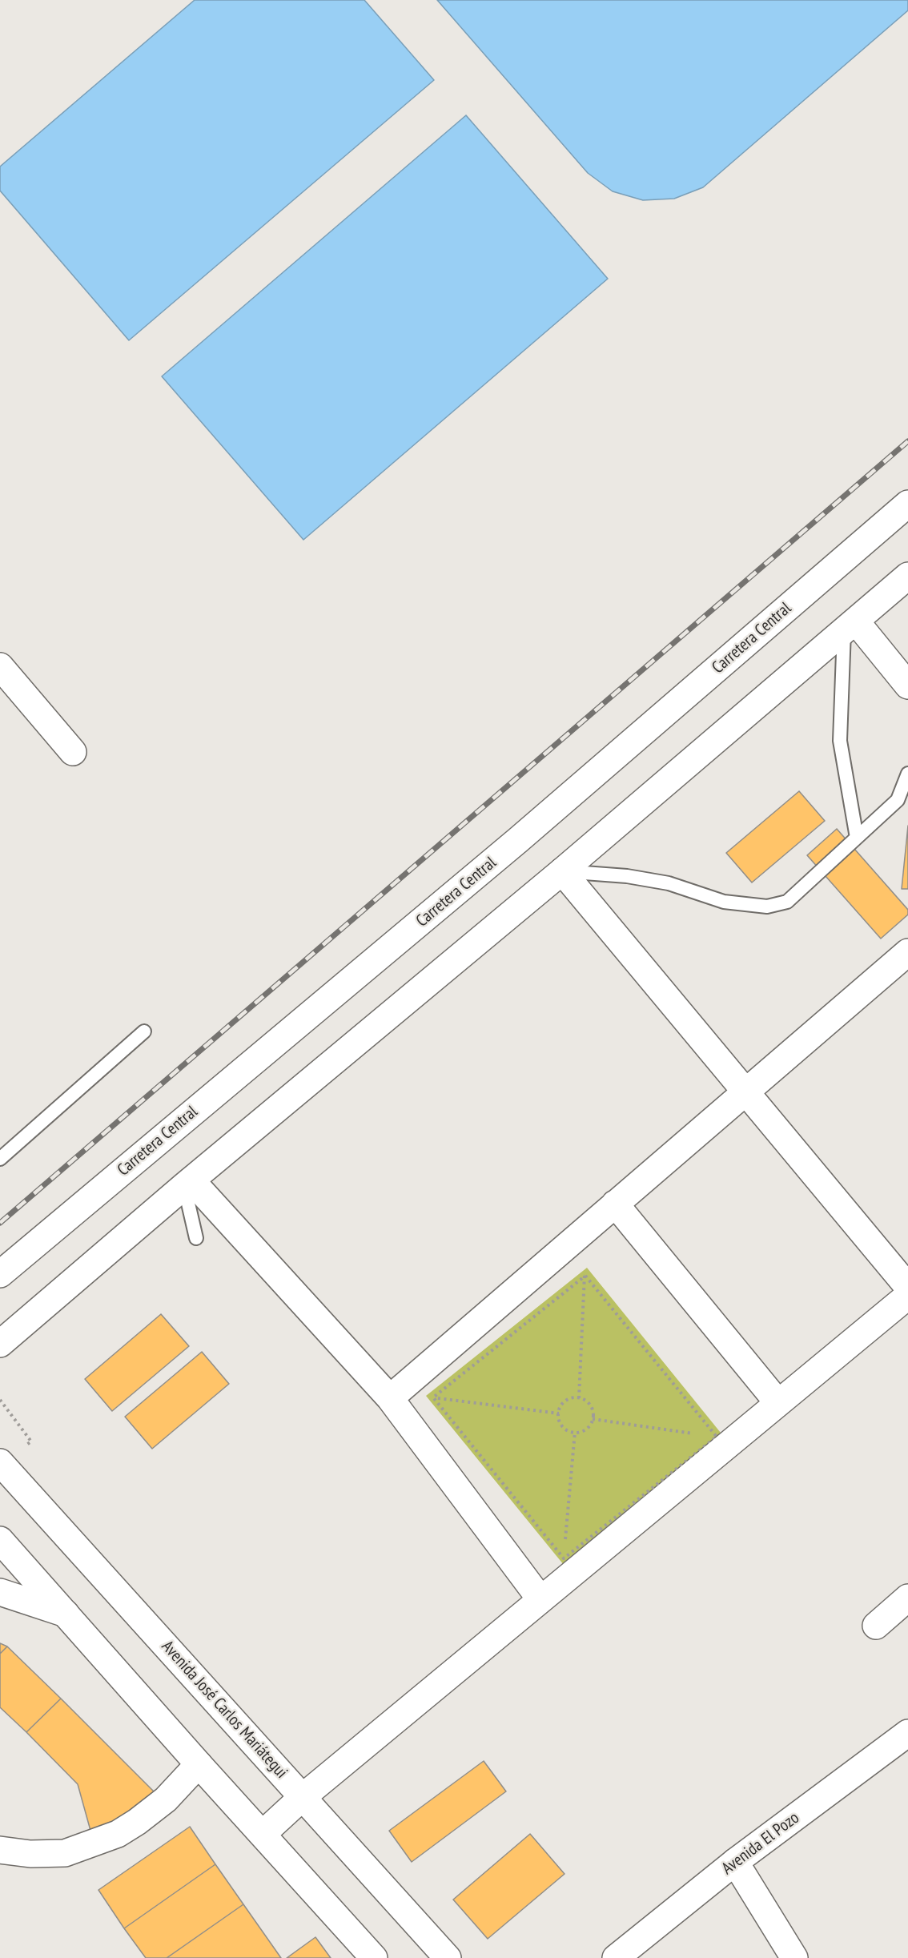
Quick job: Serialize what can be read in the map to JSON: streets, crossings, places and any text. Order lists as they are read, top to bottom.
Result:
{
  "streets": {
    "main road": ["Carretera Central", "Avenida José Carlos Mariátegui", "Avenida El Pozo"]
  }
}
